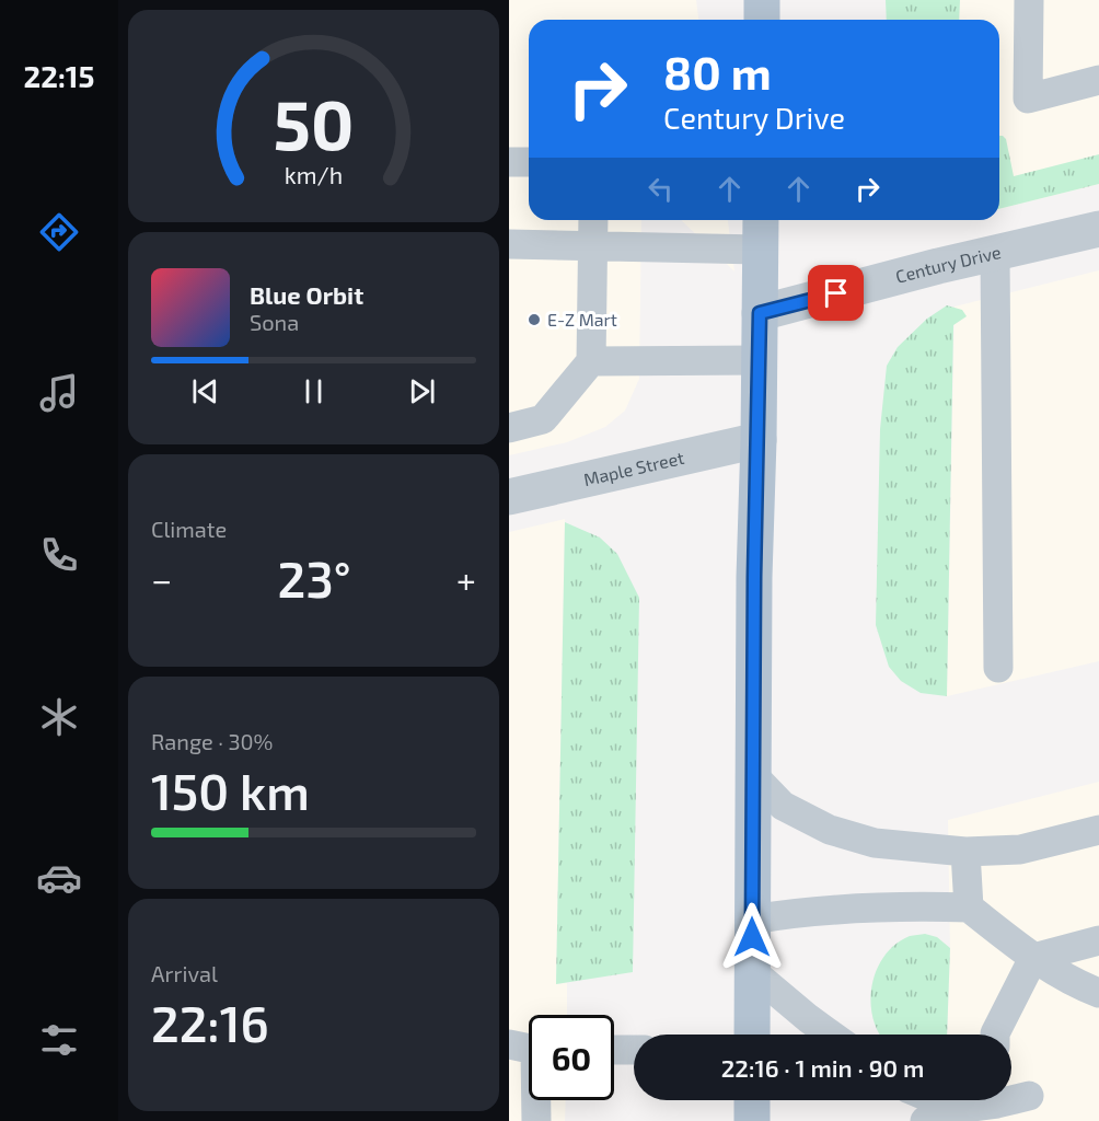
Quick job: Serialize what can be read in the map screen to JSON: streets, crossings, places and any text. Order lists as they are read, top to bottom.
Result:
{
  "streets": {
    "street": ["Century Drive", "Maple Street"]
  },
  "places": ["E-Z Mart"],
  "page": {
    "tabs": "22:15",
    "turn": ["80 m", "Century Drive"],
    "song": ["Blue Orbit", "Sona"],
    "tile": [
      "Climate",
      ["Range · 30%", "150 km"],
      ["Arrival", "22:16"]
    ],
    "heat": ["−", "23°", "+"],
    "limit": "60",
    "trip": "22:16 · 1 min · 90 m",
    "gauge": ["50", "km/h"]
  }
}
